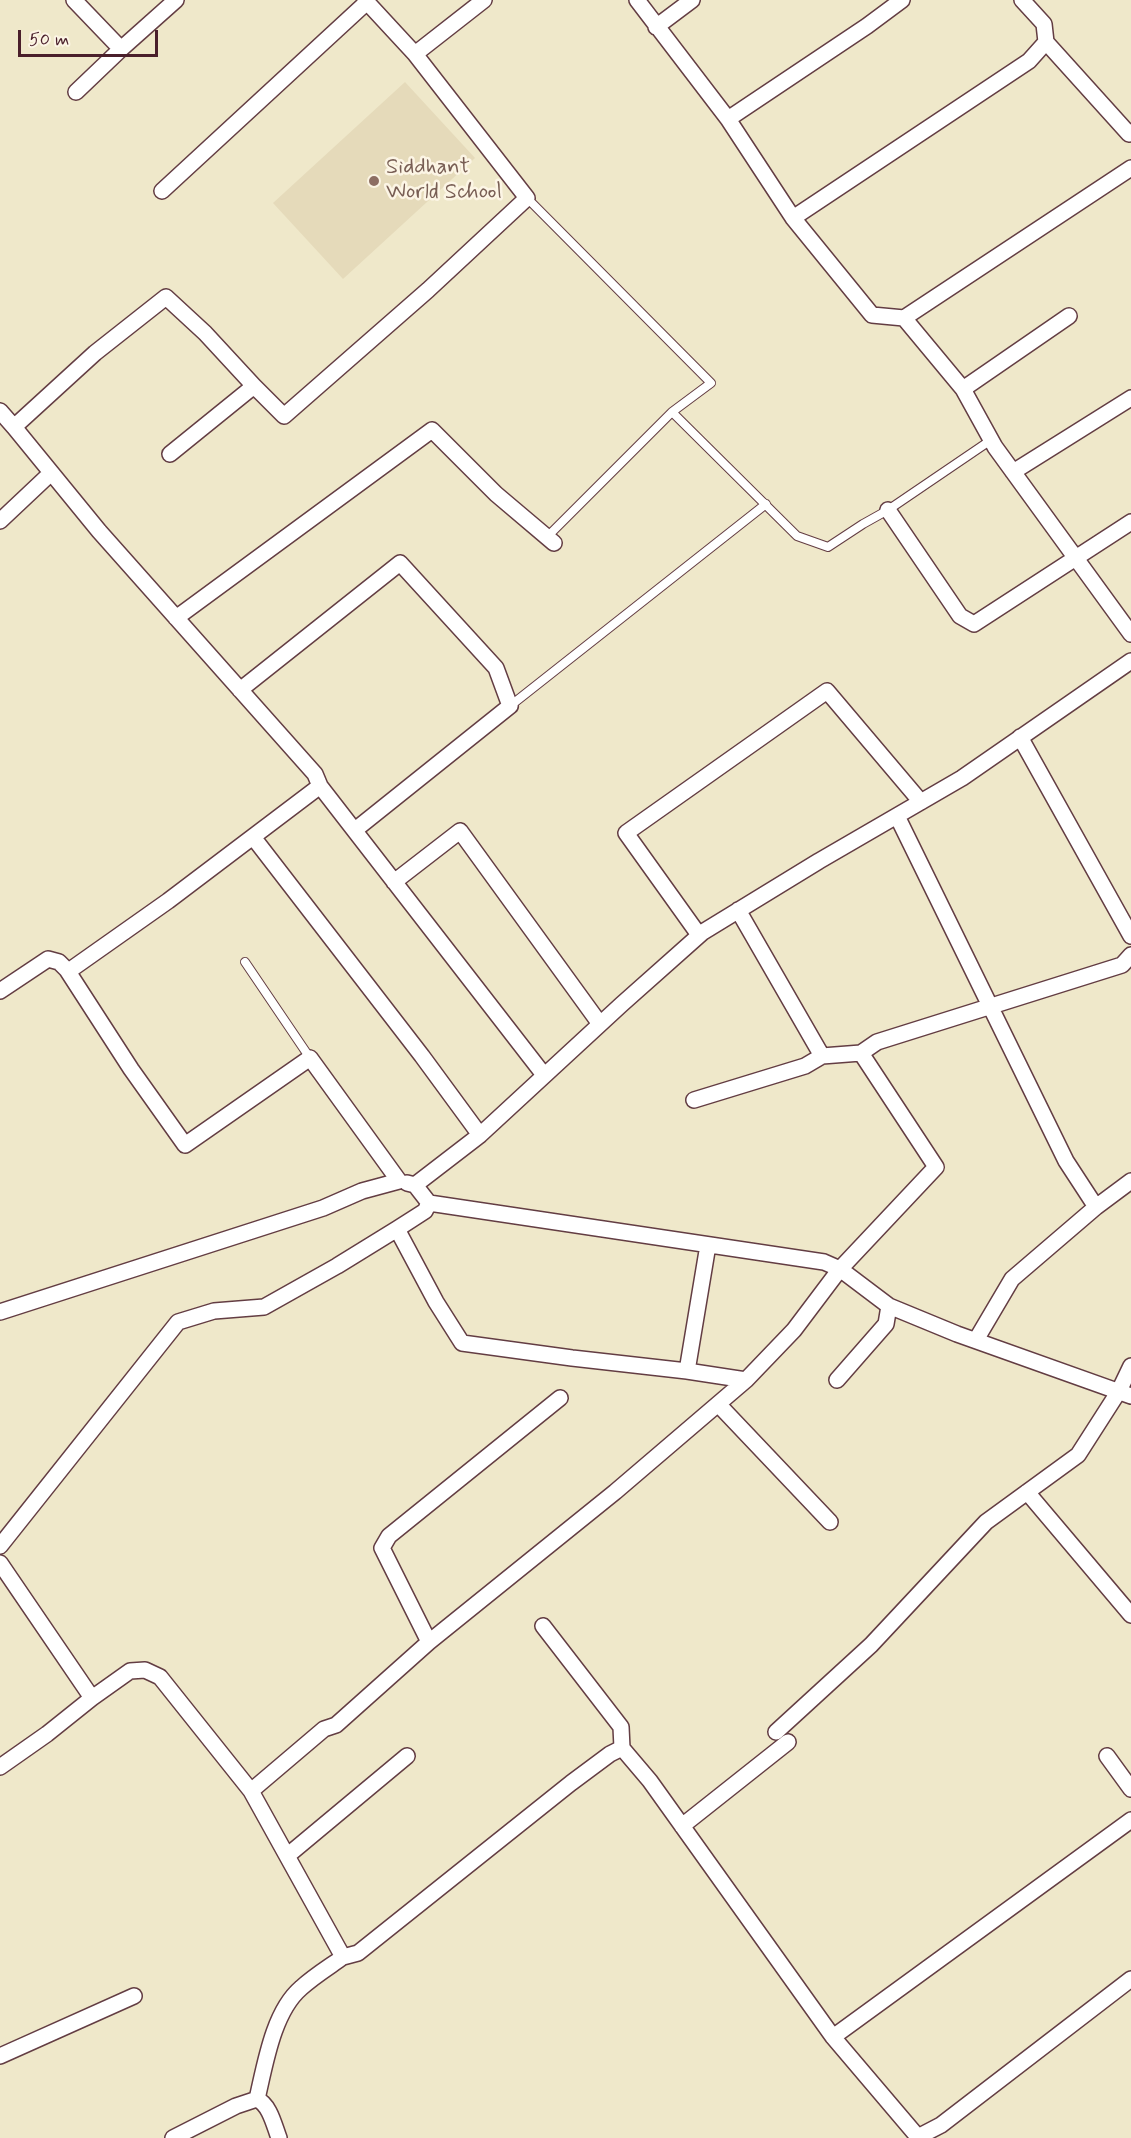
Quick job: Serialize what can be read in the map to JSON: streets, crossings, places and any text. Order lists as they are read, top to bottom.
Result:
{
  "places": ["Siddhant World School"],
  "scale_bar": "50 m"
}
